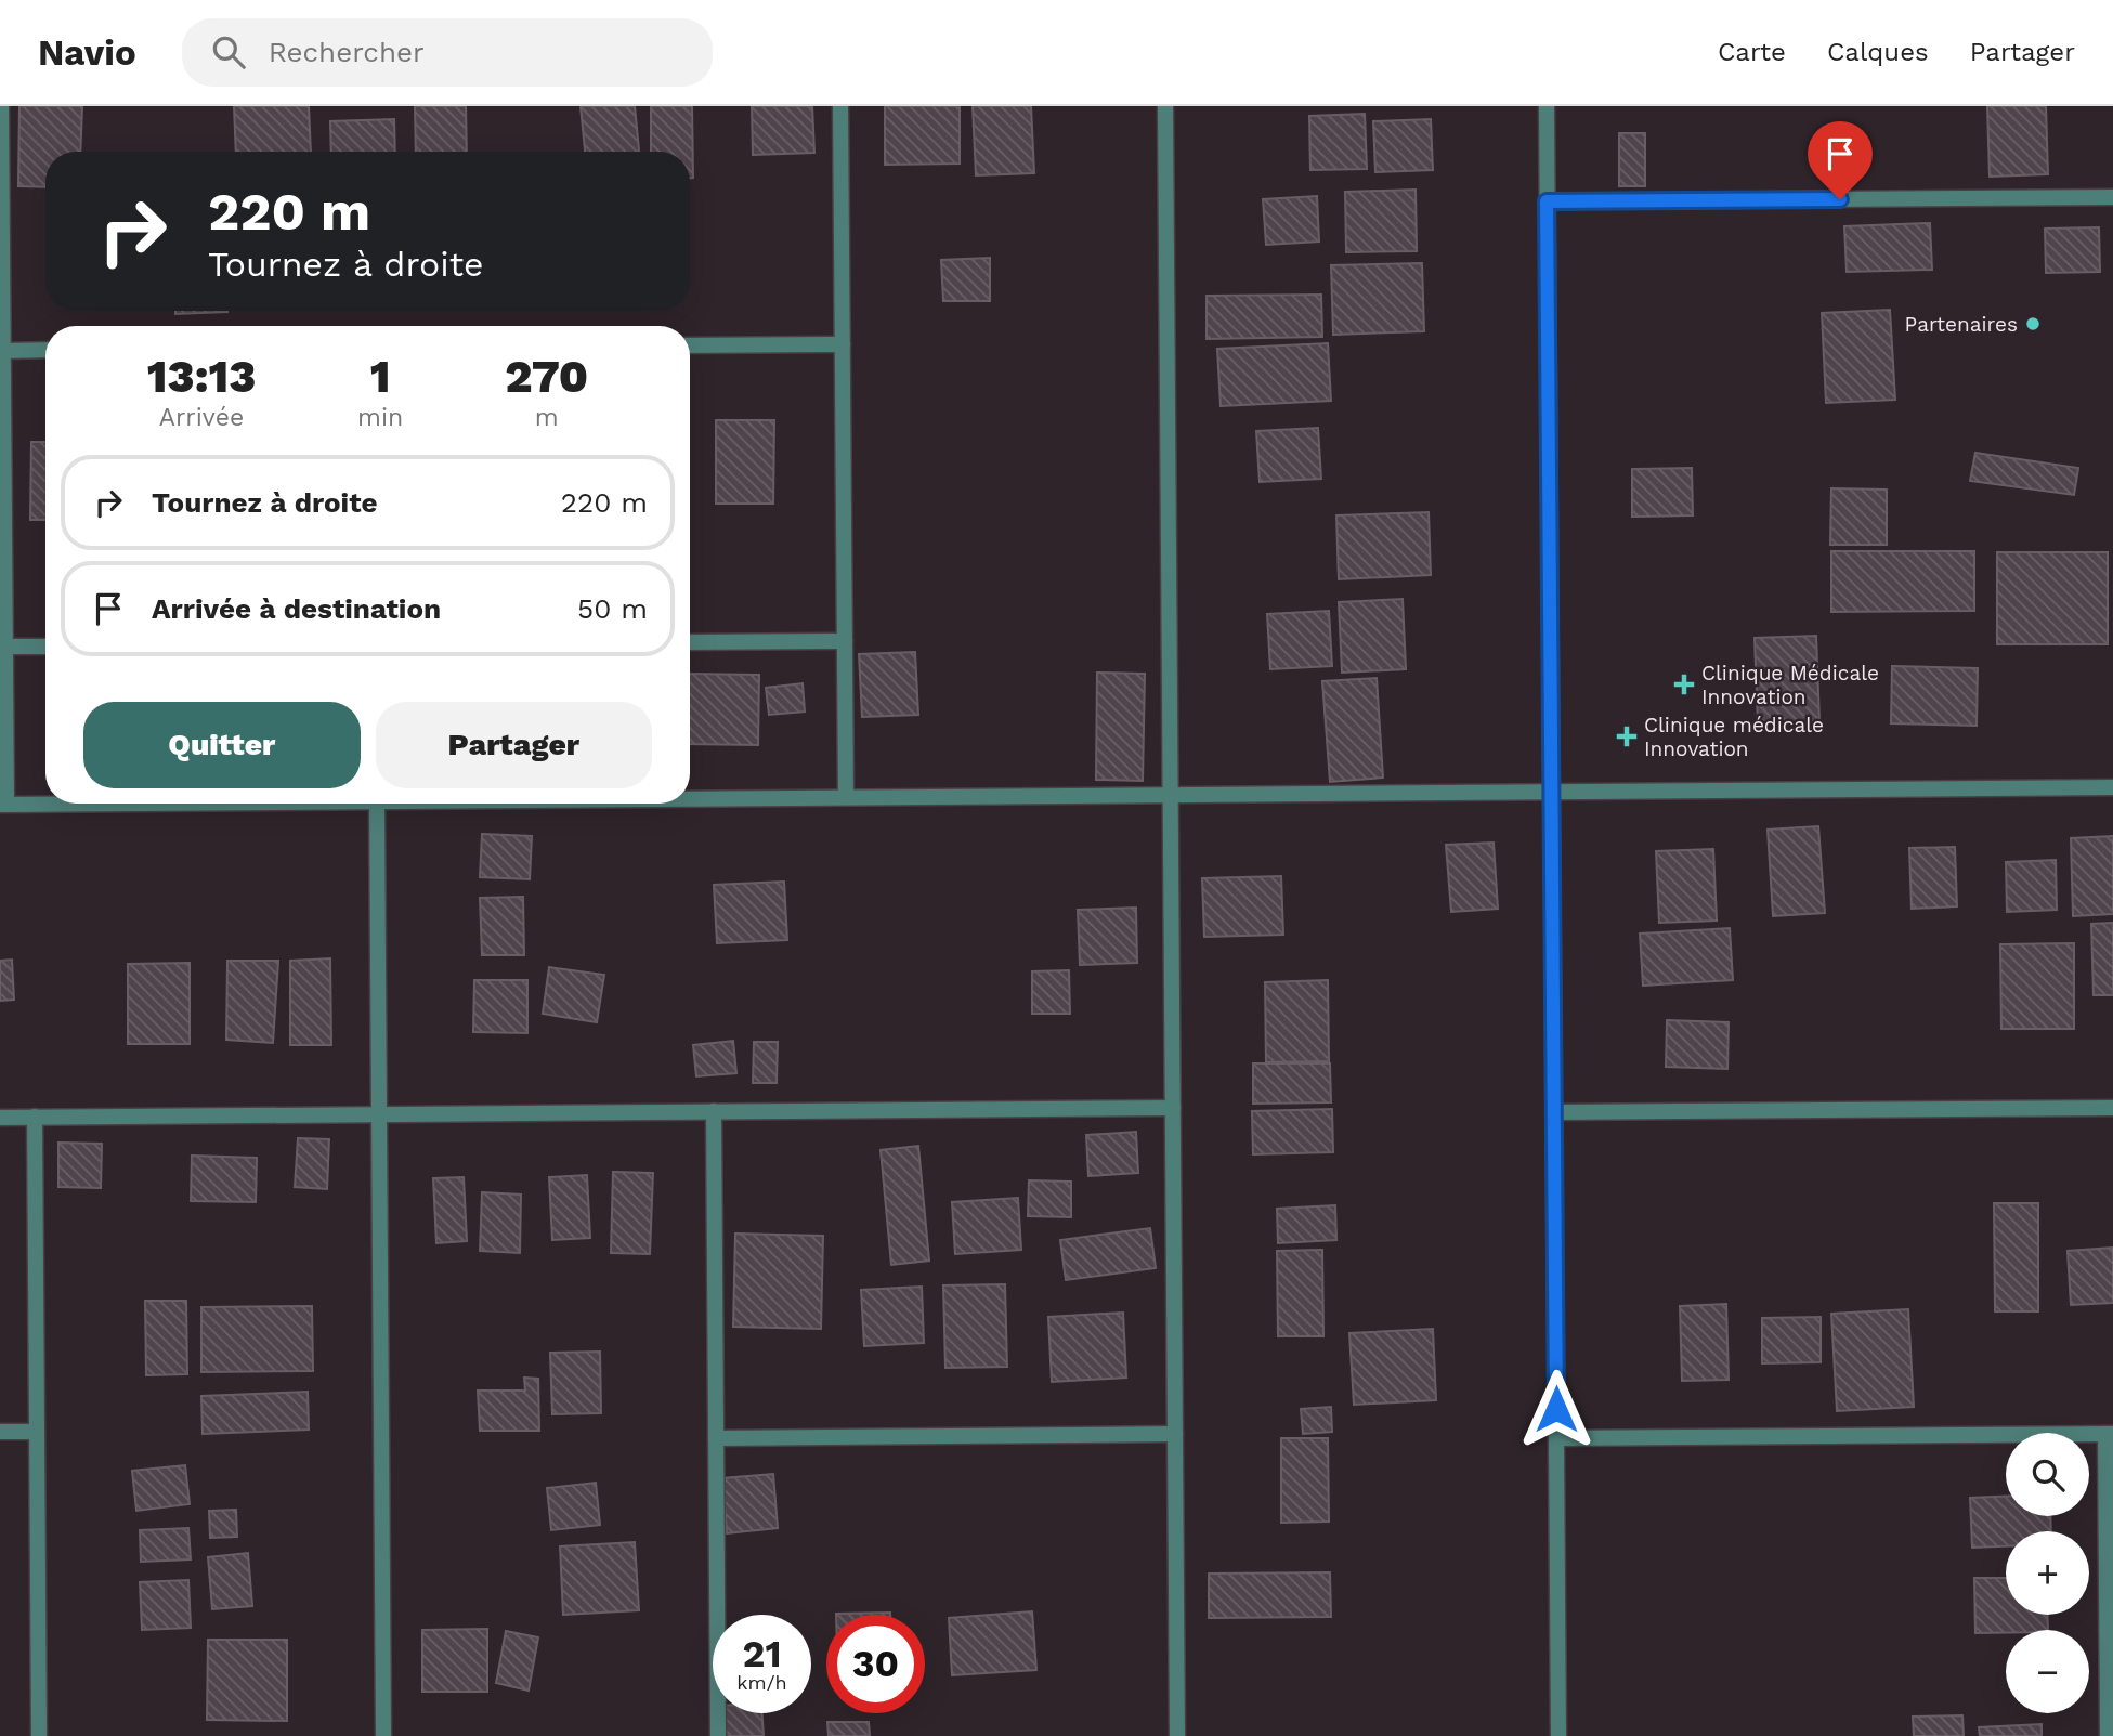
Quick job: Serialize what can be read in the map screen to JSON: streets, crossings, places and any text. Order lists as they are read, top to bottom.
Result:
{
  "places": {
    "other": ["Partenaires"],
    "health": ["Clinique Médicale Innovation", "Clinique médicale Innovation"]
  },
  "page": {
    "header": "Navio",
    "search": "Rechercher",
    "nav": ["Carte", "Calques", "Partager"],
    "turn": ["220 m", "Tournez à droite"],
    "eta": [
      "13:13",
      "Arrivée",
      "1",
      "min",
      "270",
      "m"
    ],
    "list": [
      {
        "name": "Tournez à droite",
        "value": "220 m"
      },
      {
        "name": "Arrivée à destination",
        "value": "50 m"
      }
    ],
    "buttons": ["Quitter", "Partager"],
    "map_buttons": ["+", "−"],
    "speed": "21 km/h",
    "limit": "30"
  }
}
